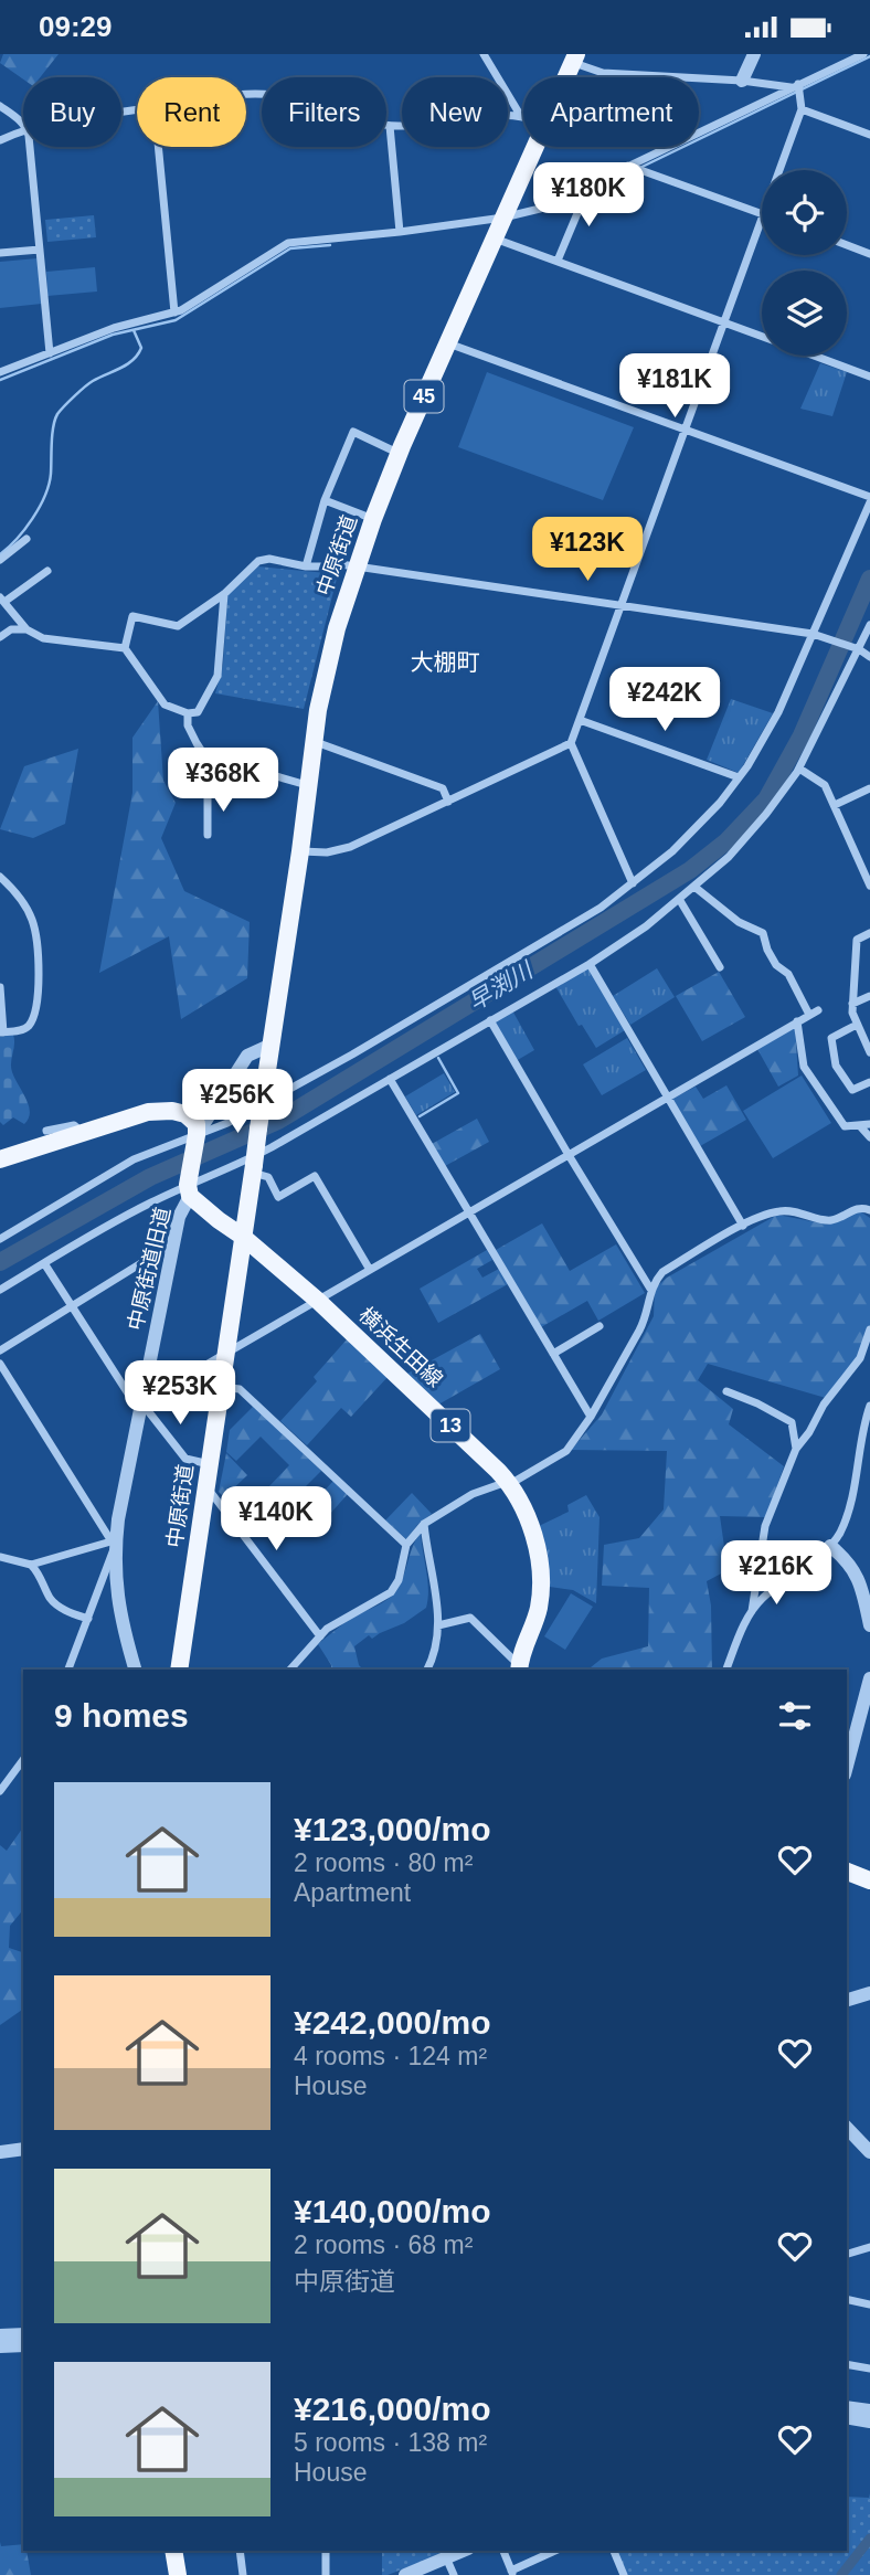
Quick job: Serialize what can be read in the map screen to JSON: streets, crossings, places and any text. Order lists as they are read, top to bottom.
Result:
{
  "streets": {
    "main road": [
      "45",
      "中原街道",
      "横浜生田線",
      "13"
    ],
    "street": ["中原街道旧道"]
  },
  "crossings": [
    ["45", "中原街道"],
    ["中原街道", "横浜生田線"],
    ["中原街道旧道", "横浜生田線"]
  ],
  "districts": ["大棚町"],
  "water": ["早渕川"],
  "page": {
    "status": "09:29",
    "chip": [
      "Buy",
      "Rent",
      "Filters",
      "New",
      "Apartment"
    ],
    "price": [
      "¥180K",
      "¥181K",
      "¥123K",
      "¥242K",
      "¥368K",
      "¥256K",
      "¥253K",
      "¥140K",
      "¥216K"
    ],
    "heading": "9 homes",
    "list": [
      {
        "name": "¥123,000/mo",
        "note": "2 rooms · 80 m² · Apartment"
      },
      {
        "name": "¥242,000/mo",
        "note": "4 rooms · 124 m² · House"
      },
      {
        "name": "¥140,000/mo",
        "note": "2 rooms · 68 m² · 中原街道"
      },
      {
        "name": "¥216,000/mo",
        "note": "5 rooms · 138 m² · House"
      }
    ]
  }
}
